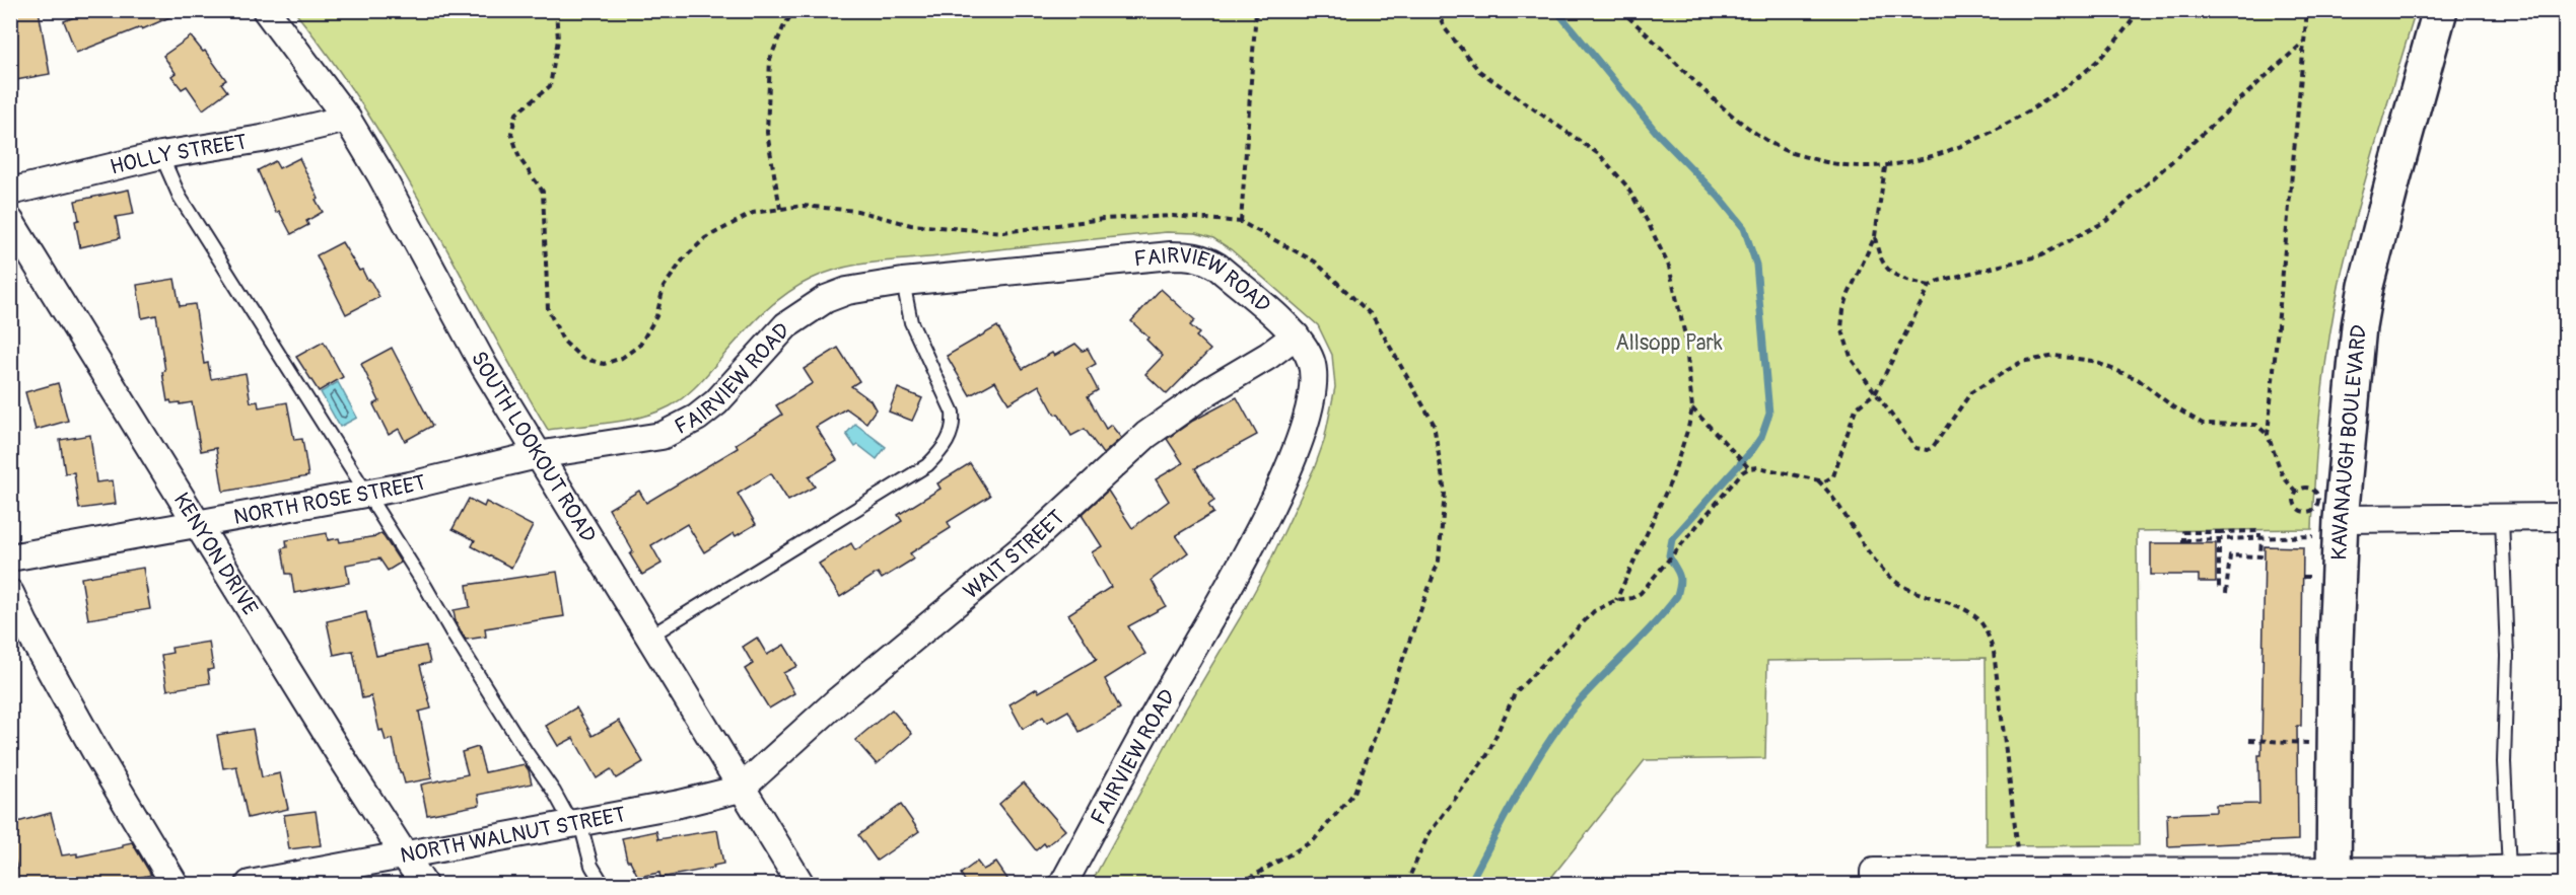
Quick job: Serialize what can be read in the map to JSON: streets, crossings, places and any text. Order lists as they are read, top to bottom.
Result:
{
  "streets": {
    "street": [
      "HOLLY STREET",
      "FAIRVIEW ROAD",
      "KAVANAUGH BOULEVARD",
      "SOUTH LOOKOUT ROAD",
      "NORTH ROSE STREET",
      "KENYON DRIVE",
      "WAIT STREET",
      "NORTH WALNUT STREET"
    ]
  },
  "crossings": [
    ["HOLLY STREET", "SOUTH LOOKOUT ROAD"],
    ["FAIRVIEW ROAD", "SOUTH LOOKOUT ROAD"],
    ["FAIRVIEW ROAD", "NORTH ROSE STREET"],
    ["FAIRVIEW ROAD", "WAIT STREET"],
    ["SOUTH LOOKOUT ROAD", "NORTH ROSE STREET"],
    ["SOUTH LOOKOUT ROAD", "WAIT STREET"],
    ["SOUTH LOOKOUT ROAD", "NORTH WALNUT STREET"],
    ["NORTH ROSE STREET", "KENYON DRIVE"],
    ["KENYON DRIVE", "NORTH WALNUT STREET"],
    ["WAIT STREET", "NORTH WALNUT STREET"]
  ],
  "parks": ["Allsopp Park"]
}
